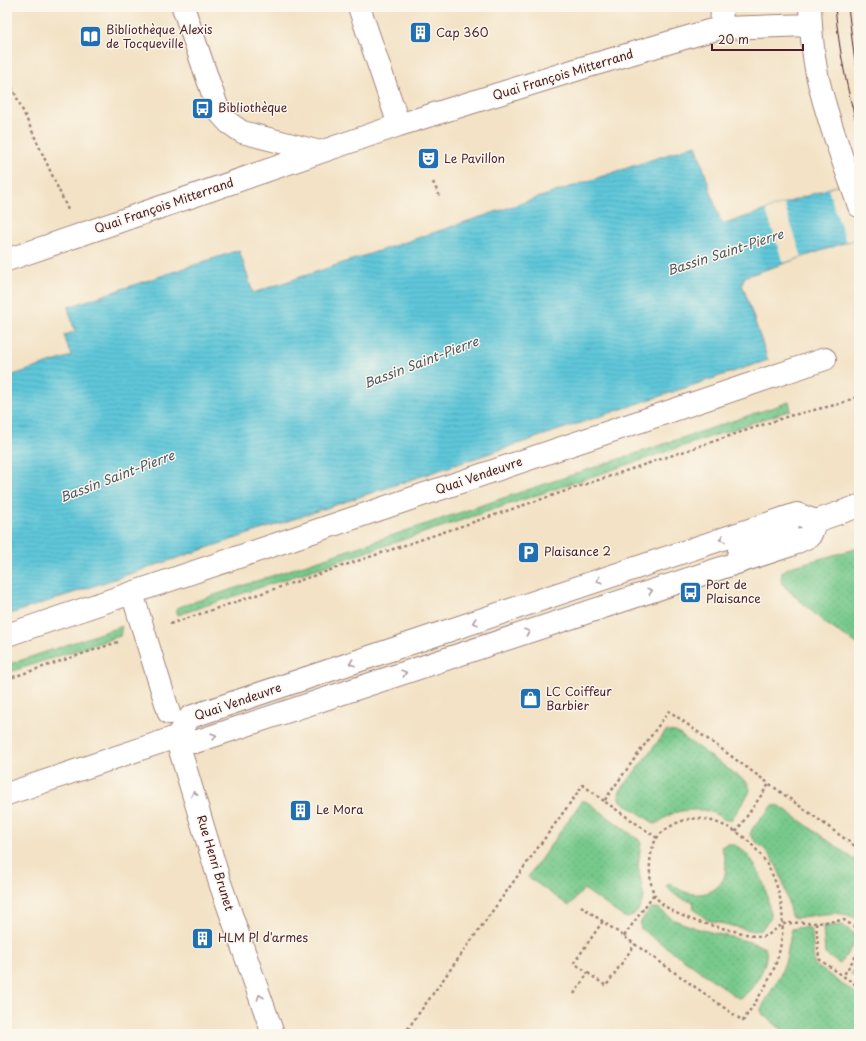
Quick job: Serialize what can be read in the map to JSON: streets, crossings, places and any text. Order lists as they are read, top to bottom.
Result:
{
  "streets": {
    "street": ["Quai François Mitterrand", "Quai Vendeuvre", "Rue Henri Brunet"]
  },
  "crossings": [
    ["Quai Vendeuvre", "Rue Henri Brunet"]
  ],
  "one_way": ["Rue Henri Brunet"],
  "water": ["Bassin Saint-Pierre"],
  "places": {
    "building": ["Cap 360", "Le Mora", "HLM Pl d'armes"],
    "library": ["Bibliothèque Alexis de Tocqueville"],
    "bus stop": ["Bibliothèque", "Port de Plaisance"],
    "theatre": ["Le Pavillon"],
    "parking": ["Plaisance 2"],
    "shop": ["LC Coiffeur Barbier"]
  },
  "scale_bar": "20 m"
}
